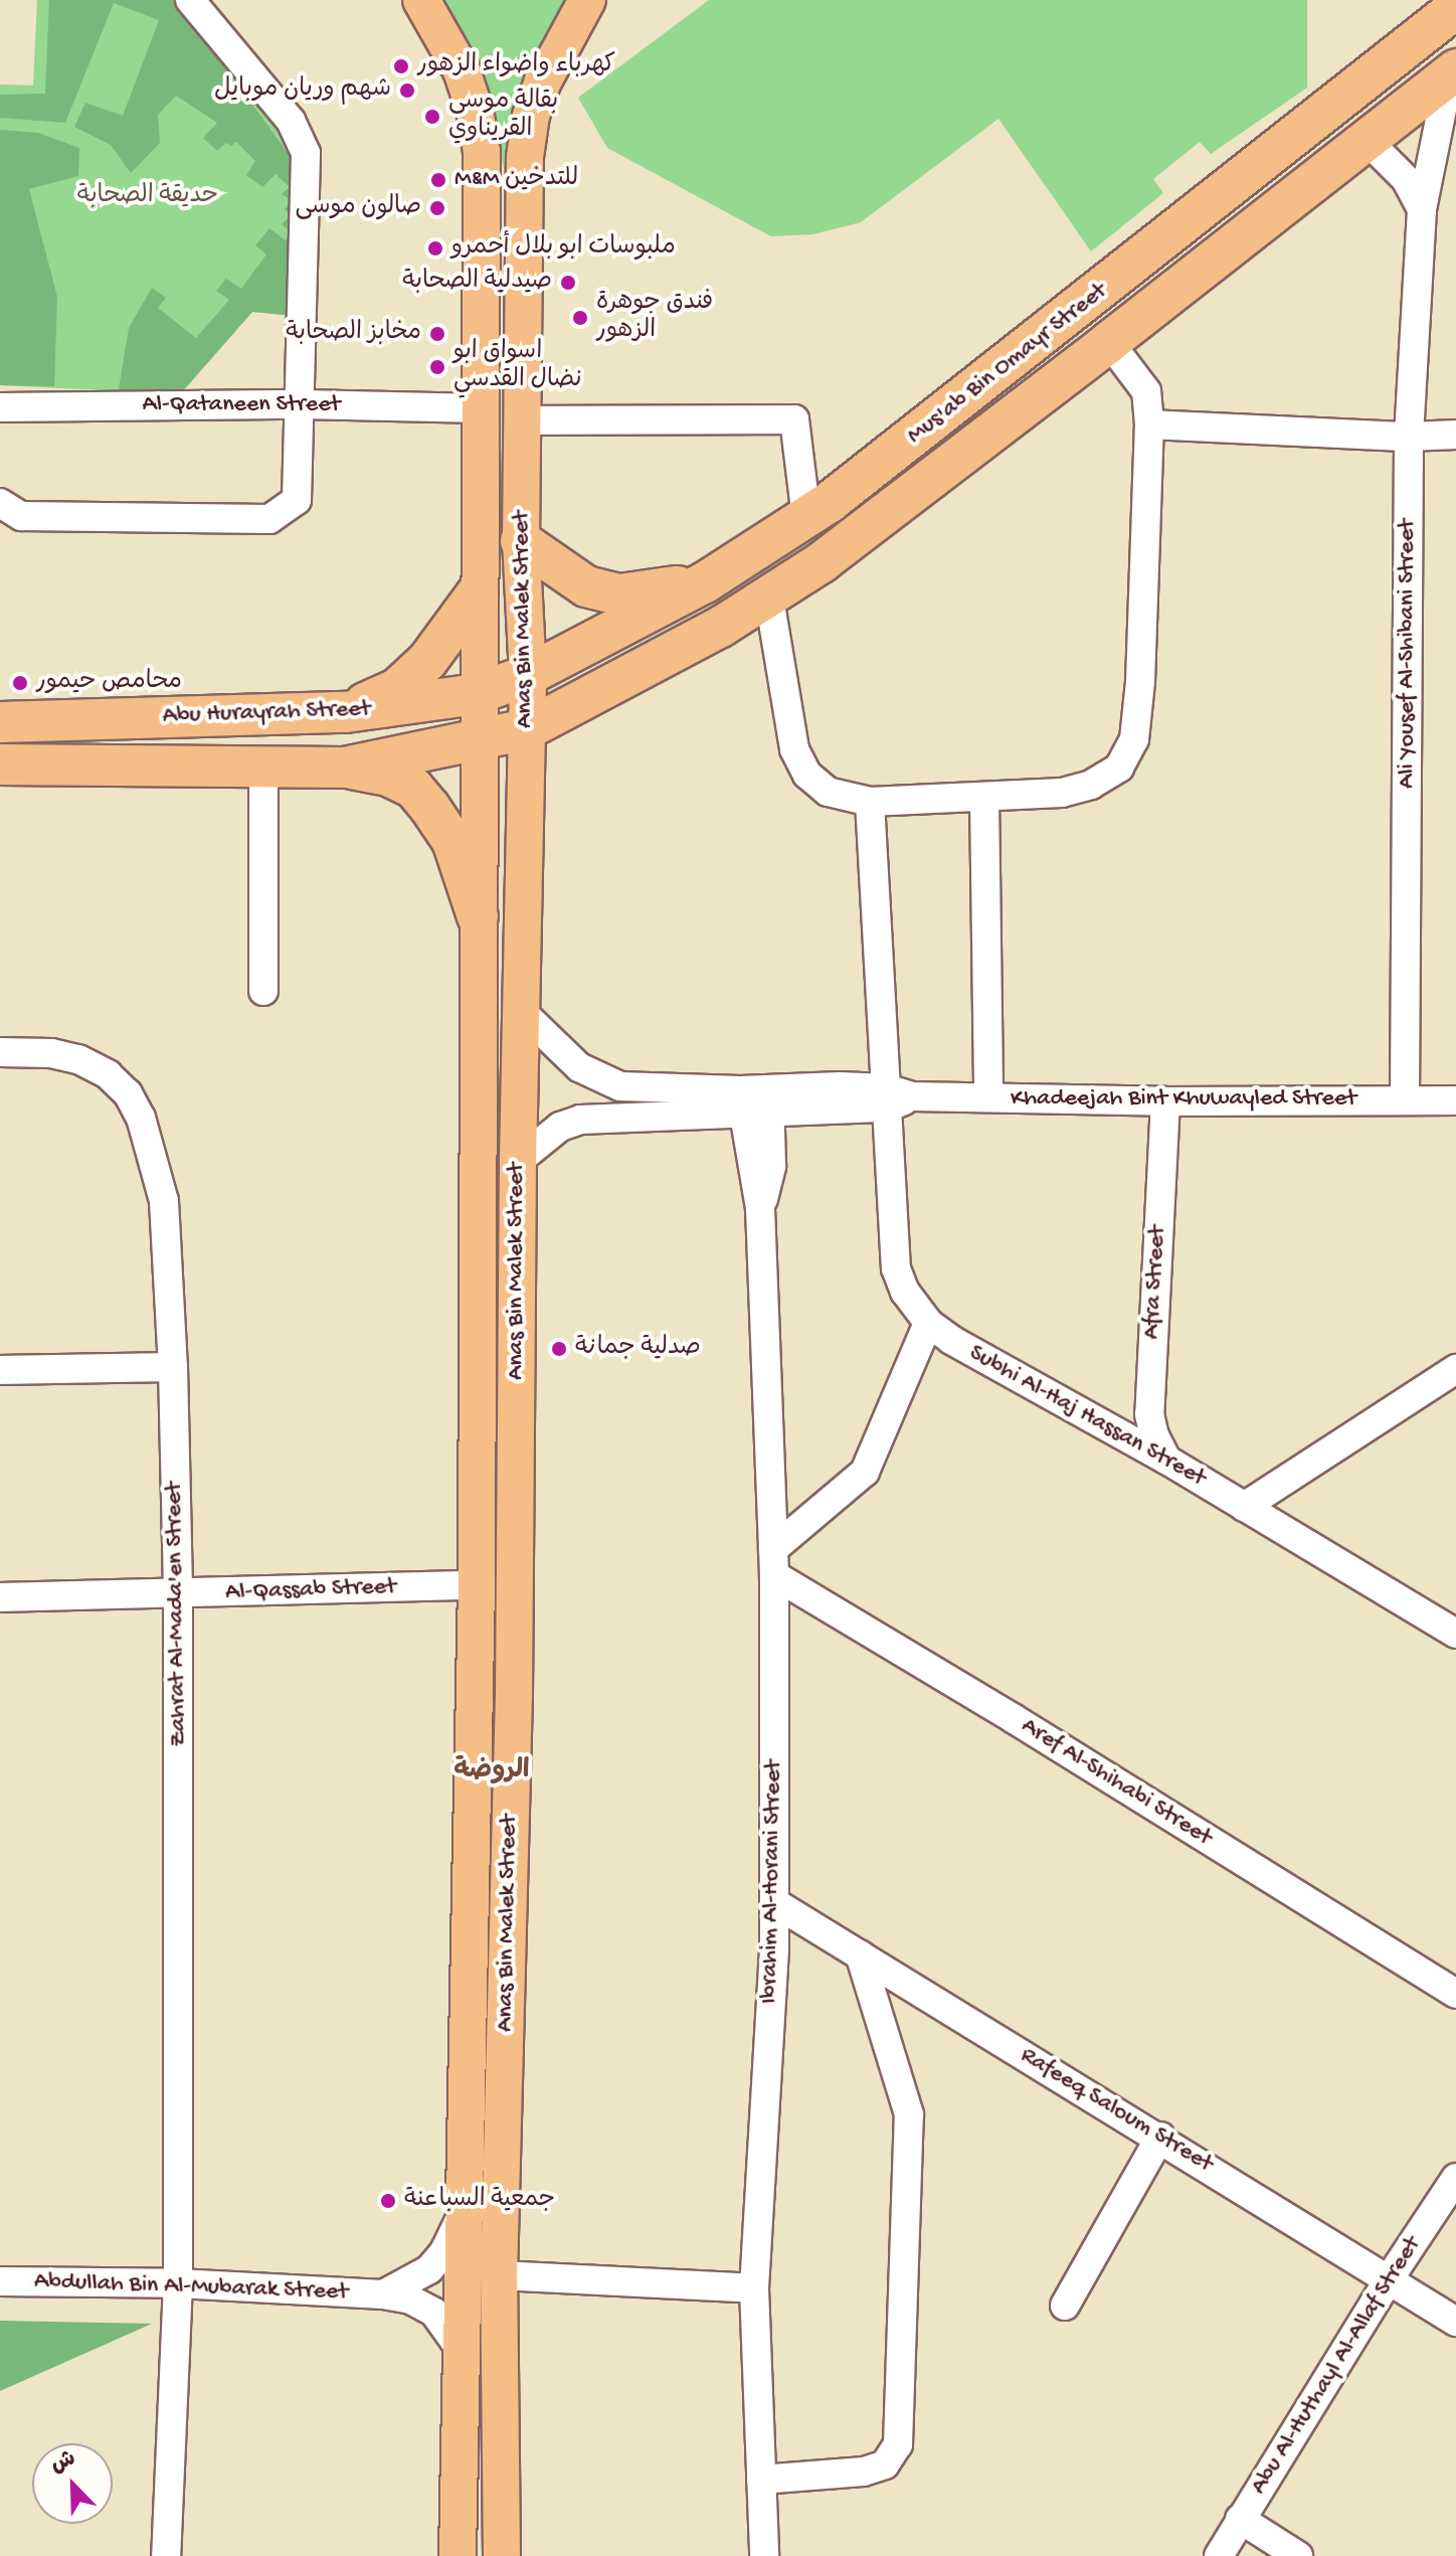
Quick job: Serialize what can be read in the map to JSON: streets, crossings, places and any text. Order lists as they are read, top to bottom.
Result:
{
  "streets": {
    "highway": ["Mus'ab Bin Omayr Street", "Abu Hurayrah Street"],
    "main road": ["Anas Bin Malek Street"],
    "street": [
      "Al-Qataneen Street",
      "Ali Yousef Al-Shibani Street",
      "Khadeejah Bint Khuwayled Street",
      "Afra Street",
      "Subhi Al-Haj Hassan Street",
      "Al-Qassab Street",
      "Zahrat Al-Mada'en Street",
      "Aref Al-Shihabi Street",
      "Ibrahim Al-Horani Street",
      "Rafeeq Saloum Street",
      "Abdullah Bin Al-Mubarak Street",
      "Abu Al-Huthayl Al-Allaf Street"
    ]
  },
  "crossings": [
    ["Mus'ab Bin Omayr Street", "Anas Bin Malek Street"],
    ["Mus'ab Bin Omayr Street", "Ali Yousef Al-Shibani Street"],
    ["Mus'ab Bin Omayr Street", "Abu Hurayrah Street"],
    ["Al-Qataneen Street", "Anas Bin Malek Street"],
    ["Anas Bin Malek Street", "Abu Hurayrah Street"],
    ["Anas Bin Malek Street", "Khadeejah Bint Khuwayled Street"],
    ["Anas Bin Malek Street", "Al-Qassab Street"],
    ["Anas Bin Malek Street", "Abdullah Bin Al-Mubarak Street"],
    ["Ali Yousef Al-Shibani Street", "Khadeejah Bint Khuwayled Street"],
    ["Khadeejah Bint Khuwayled Street", "Afra Street"],
    ["Khadeejah Bint Khuwayled Street", "Subhi Al-Haj Hassan Street"],
    ["Khadeejah Bint Khuwayled Street", "Ibrahim Al-Horani Street"],
    ["Afra Street", "Subhi Al-Haj Hassan Street"],
    ["Al-Qassab Street", "Zahrat Al-Mada'en Street"],
    ["Zahrat Al-Mada'en Street", "Abdullah Bin Al-Mubarak Street"],
    ["Aref Al-Shihabi Street", "Ibrahim Al-Horani Street"],
    ["Ibrahim Al-Horani Street", "Rafeeq Saloum Street"],
    ["Rafeeq Saloum Street", "Abu Al-Huthayl Al-Allaf Street"]
  ],
  "districts": ["الروضة"],
  "parks": ["حديقة الصحابة"],
  "places": [
    "كهرباء واضواء الزهور",
    "شهم وريان موبايل",
    "بقالة موسى القريناوي",
    "M&M للتدخين",
    "صالون موسى",
    "ملبوسات ابو بلال أحمرو",
    "صيدلية الصحابة",
    "فندق جوهرة الزهور",
    "مخابز الصحابة",
    "اسواق ابو نضال القدسي",
    "محامص حيمور",
    "صدلية جمانة",
    "جمعية السباعنة"
  ],
  "north": "top left"
}
